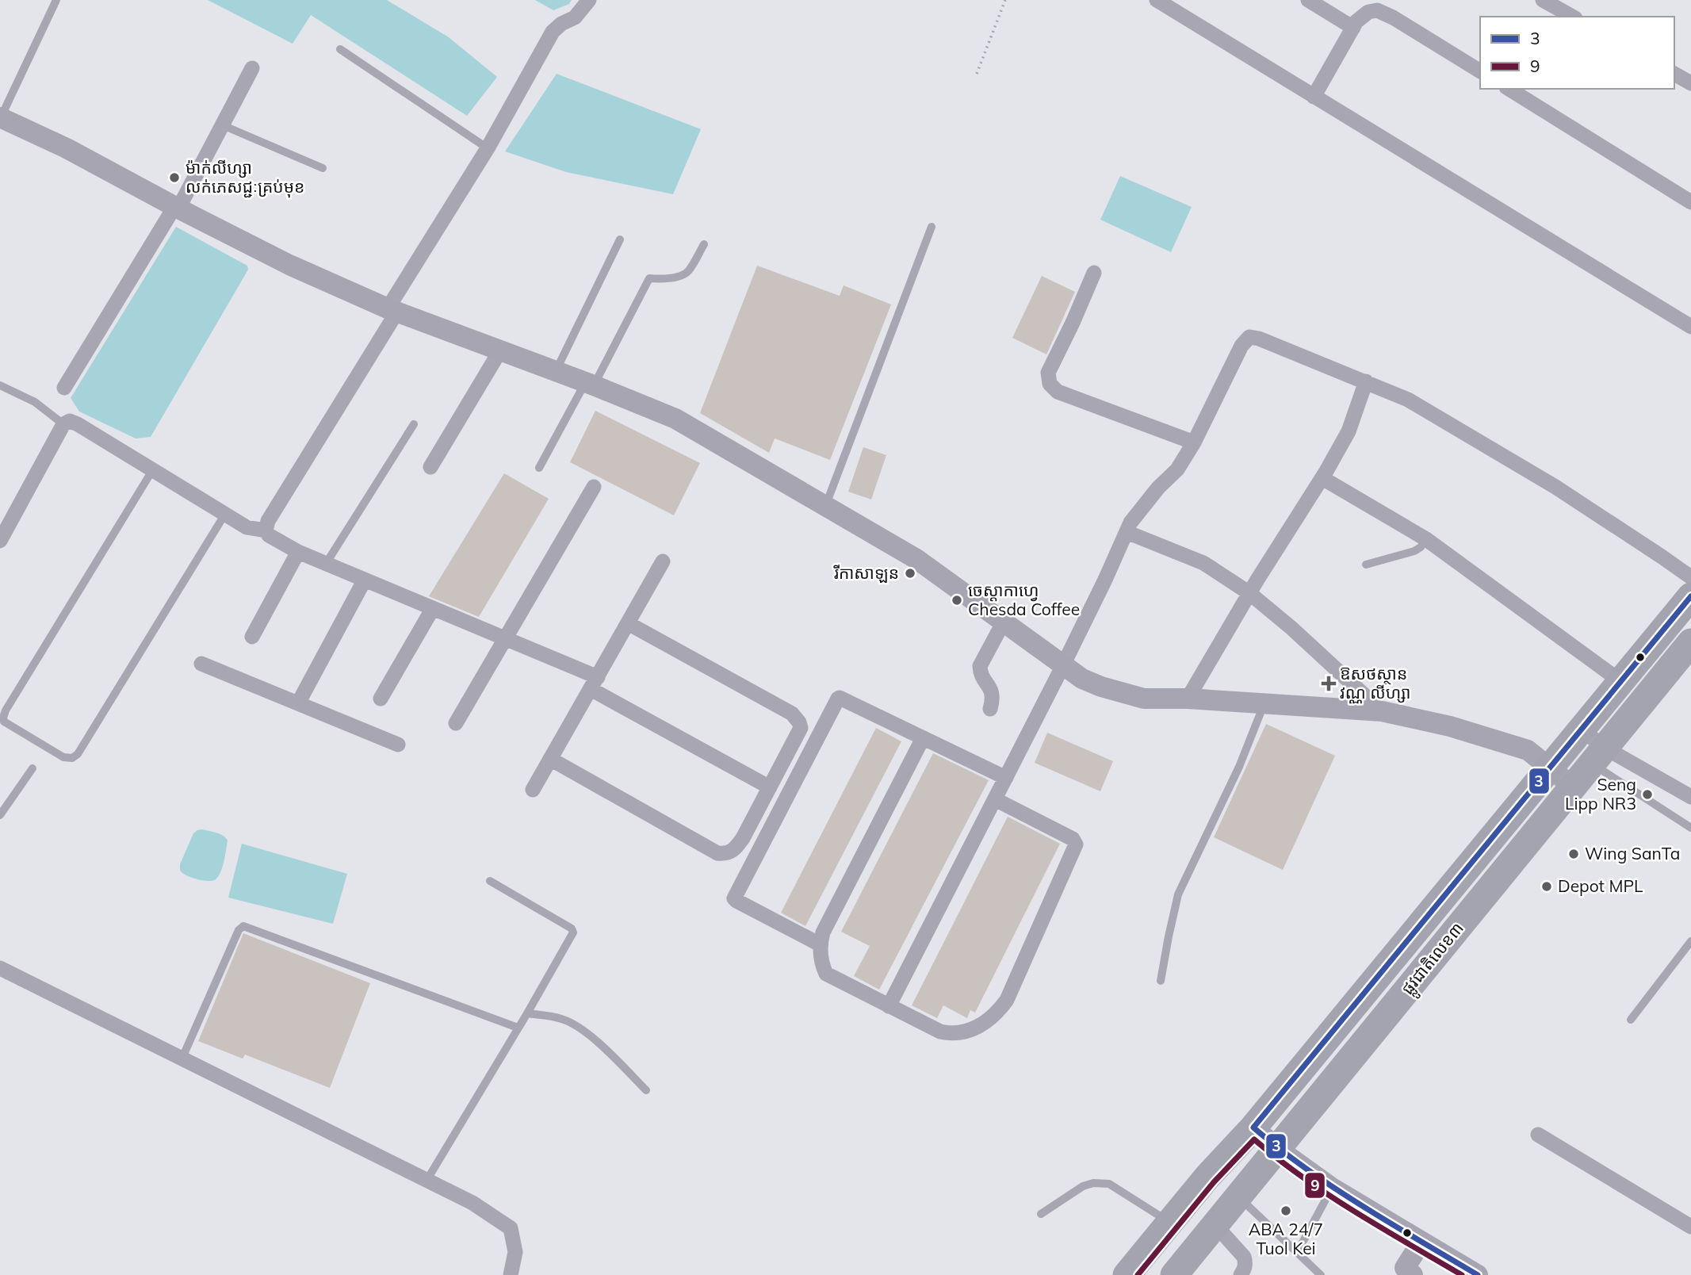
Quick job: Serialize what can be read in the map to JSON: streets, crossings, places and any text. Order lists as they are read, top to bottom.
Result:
{
  "streets": {
    "highway": ["ផ្លូវជាតិលេខ៣"]
  },
  "places": {
    "other": [
      "ម៉ាក់លីហ្សា លក់ភេសជ្ជៈគ្រប់មុខ",
      "រីកាសាឡន",
      "ចេស្ដាកាហ្វេ Chesda Coffee",
      "Seng Lipp NR3",
      "Wing SanTa",
      "Depot MPL",
      "ABA 24/7 Tuol Kei"
    ],
    "health": ["ឱសថស្ថាន វណ្ណ លីហ្សា"]
  },
  "lines": ["transit line 3", "transit line 9"],
  "legend": ["3", "9"]
}
